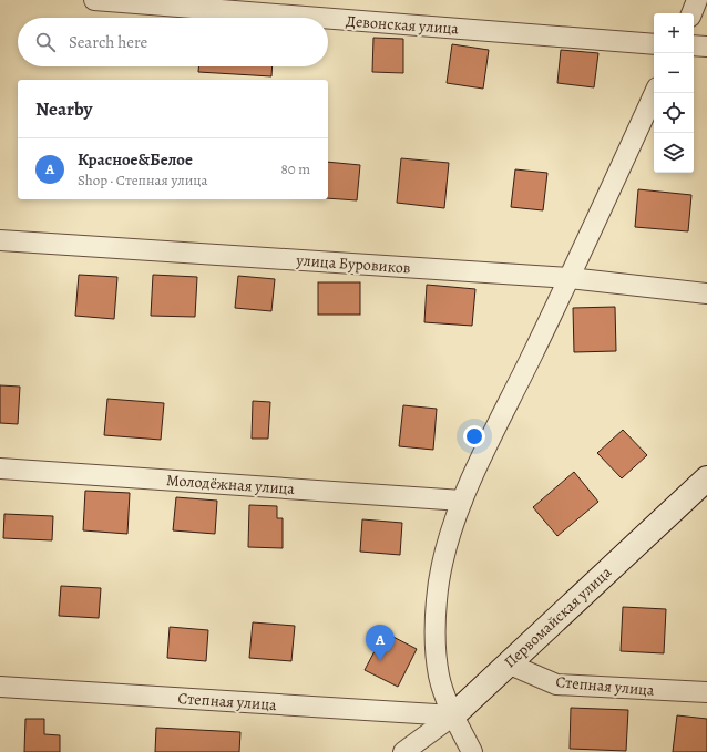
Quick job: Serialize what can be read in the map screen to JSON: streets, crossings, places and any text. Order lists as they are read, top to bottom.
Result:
{
  "streets": {
    "street": [
      "Девонская улица",
      "улица Буровиков",
      "Молодёжная улица",
      "Первомайская улица",
      "Степная улица"
    ]
  },
  "crossings": [
    ["Первомайская улица", "Степная улица"]
  ],
  "page": {
    "map_buttons": ["+", "−"],
    "search": "Search here",
    "heading": "Nearby",
    "list": [
      {
        "mark": "A",
        "name": "Красное&Белое",
        "note": "Shop · Степная улица",
        "value": "80 m"
      }
    ],
    "pins": "A"
  }
}
